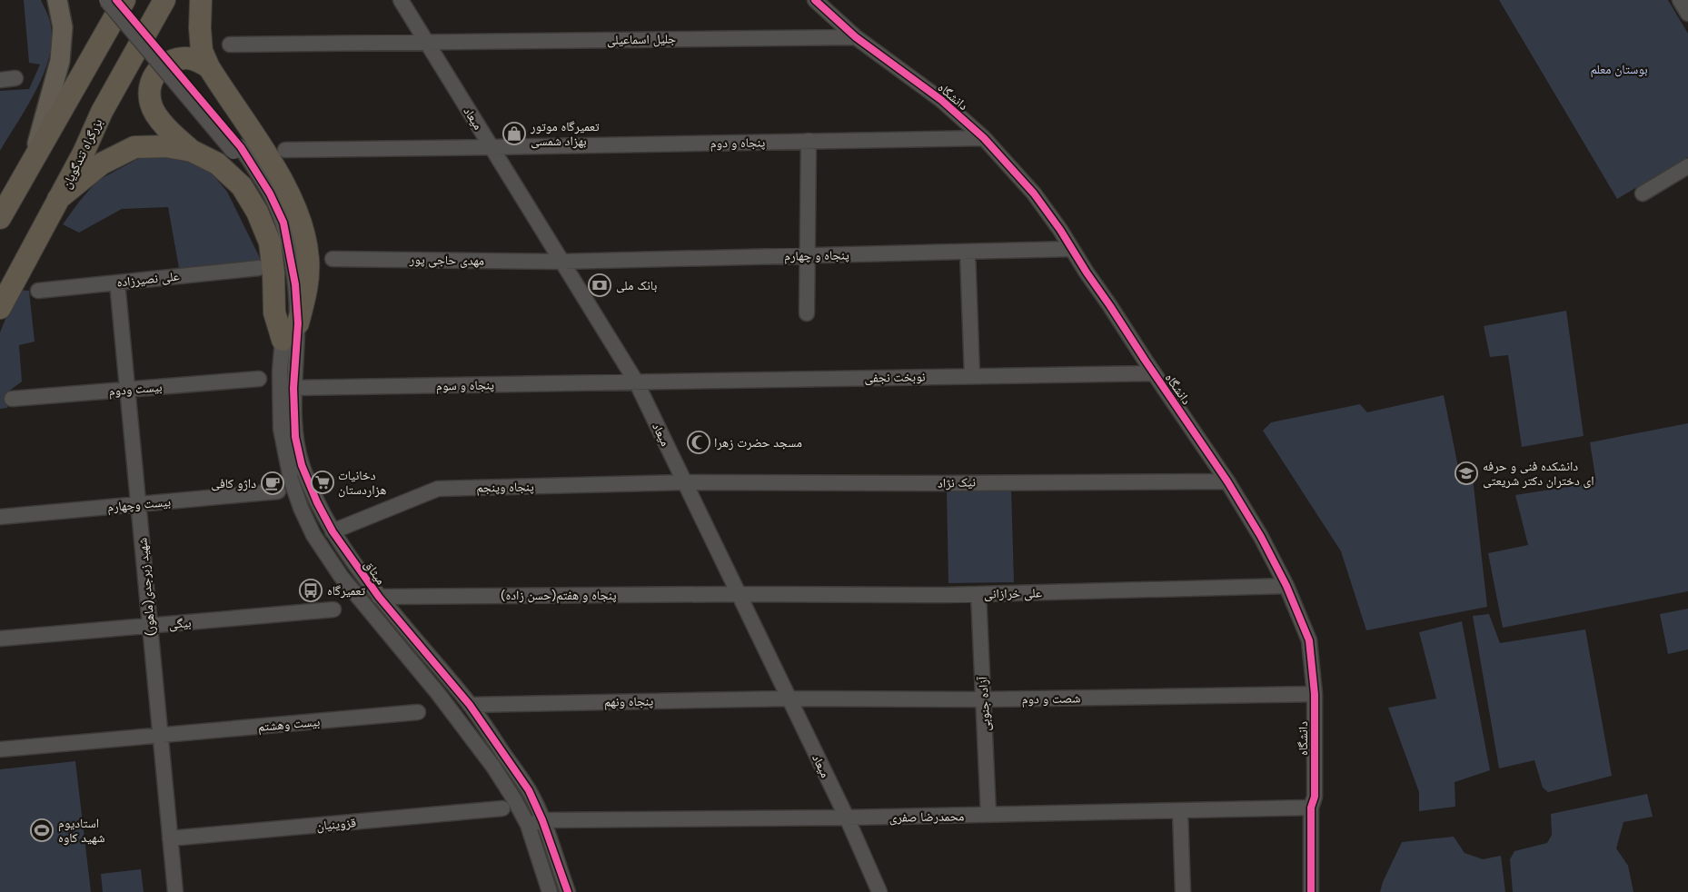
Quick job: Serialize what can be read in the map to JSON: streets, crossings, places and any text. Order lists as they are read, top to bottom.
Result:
{
  "streets": {
    "highway": ["بزرگراه تندگویان"],
    "street": [
      "جلیل اسماعیلی",
      "دانشگاه",
      "میعاد",
      "پنجاه و دوم",
      "پنجاه و چهارم",
      "مهدی حاجی پور",
      "علی نصیرزاده",
      "نوبخت نجفی",
      "پنجاه و سوم",
      "بیست ودوم",
      "نیک نژاد",
      "پنجاه وپنجم",
      "بیست وچهارم",
      "میثاق",
      "شهید زبرجدی(ماهور)",
      "علی خرازانی",
      "(حسن زاده)پنجاه و هفتم",
      "بیگی",
      "شصت و دوم",
      "پنجاه ونهم",
      "آزاده جنوبی",
      "بیست وهشتم",
      "محمدرضا صفری",
      "قزوینیان"
    ]
  },
  "crossings": [
    ["جلیل اسماعیلی", "دانشگاه"],
    ["جلیل اسماعیلی", "میعاد"],
    ["دانشگاه", "پنجاه و دوم"],
    ["دانشگاه", "پنجاه و چهارم"],
    ["دانشگاه", "نوبخت نجفی"],
    ["دانشگاه", "نیک نژاد"],
    ["دانشگاه", "علی خرازانی"],
    ["دانشگاه", "شصت و دوم"],
    ["دانشگاه", "محمدرضا صفری"],
    ["میعاد", "پنجاه و دوم"],
    ["میعاد", "پنجاه و چهارم"],
    ["میعاد", "مهدی حاجی پور"],
    ["میعاد", "نوبخت نجفی"],
    ["میعاد", "پنجاه و سوم"],
    ["میعاد", "نیک نژاد"],
    ["میعاد", "پنجاه وپنجم"],
    ["میعاد", "علی خرازانی"],
    ["میعاد", "(حسن زاده)پنجاه و هفتم"],
    ["میعاد", "شصت و دوم"],
    ["میعاد", "پنجاه ونهم"],
    ["میعاد", "محمدرضا صفری"],
    ["پنجاه و چهارم", "مهدی حاجی پور"],
    ["علی نصیرزاده", "شهید زبرجدی(ماهور)"],
    ["نوبخت نجفی", "پنجاه و سوم"],
    ["پنجاه و سوم", "میثاق"],
    ["بیست ودوم", "شهید زبرجدی(ماهور)"],
    ["نیک نژاد", "پنجاه وپنجم"],
    ["پنجاه وپنجم", "میثاق"],
    ["بیست وچهارم", "شهید زبرجدی(ماهور)"],
    ["میثاق", "(حسن زاده)پنجاه و هفتم"],
    ["میثاق", "پنجاه ونهم"],
    ["میثاق", "محمدرضا صفری"],
    ["شهید زبرجدی(ماهور)", "بیگی"],
    ["شهید زبرجدی(ماهور)", "بیست وهشتم"],
    ["شهید زبرجدی(ماهور)", "قزوینیان"],
    ["علی خرازانی", "(حسن زاده)پنجاه و هفتم"],
    ["علی خرازانی", "آزاده جنوبی"],
    ["شصت و دوم", "پنجاه ونهم"],
    ["شصت و دوم", "آزاده جنوبی"],
    ["آزاده جنوبی", "محمدرضا صفری"]
  ],
  "parks": ["بوستان معلم"],
  "places": {
    "shop": ["تعمیرگاه موتور بهزاد شمسی"],
    "bank": ["بانک ملی"],
    "mosque": ["مسجد حضرت زهرا"],
    "school or university": ["دانشکده فنی و حرفه ای دختران دکتر شریعتی"],
    "supermarket": ["دخانیات هزاردستان"],
    "cafe": ["داژو کافی"],
    "bus stop": ["تعمیرگاه"],
    "sports": ["استادیوم شهید کاوه"]
  }
}
